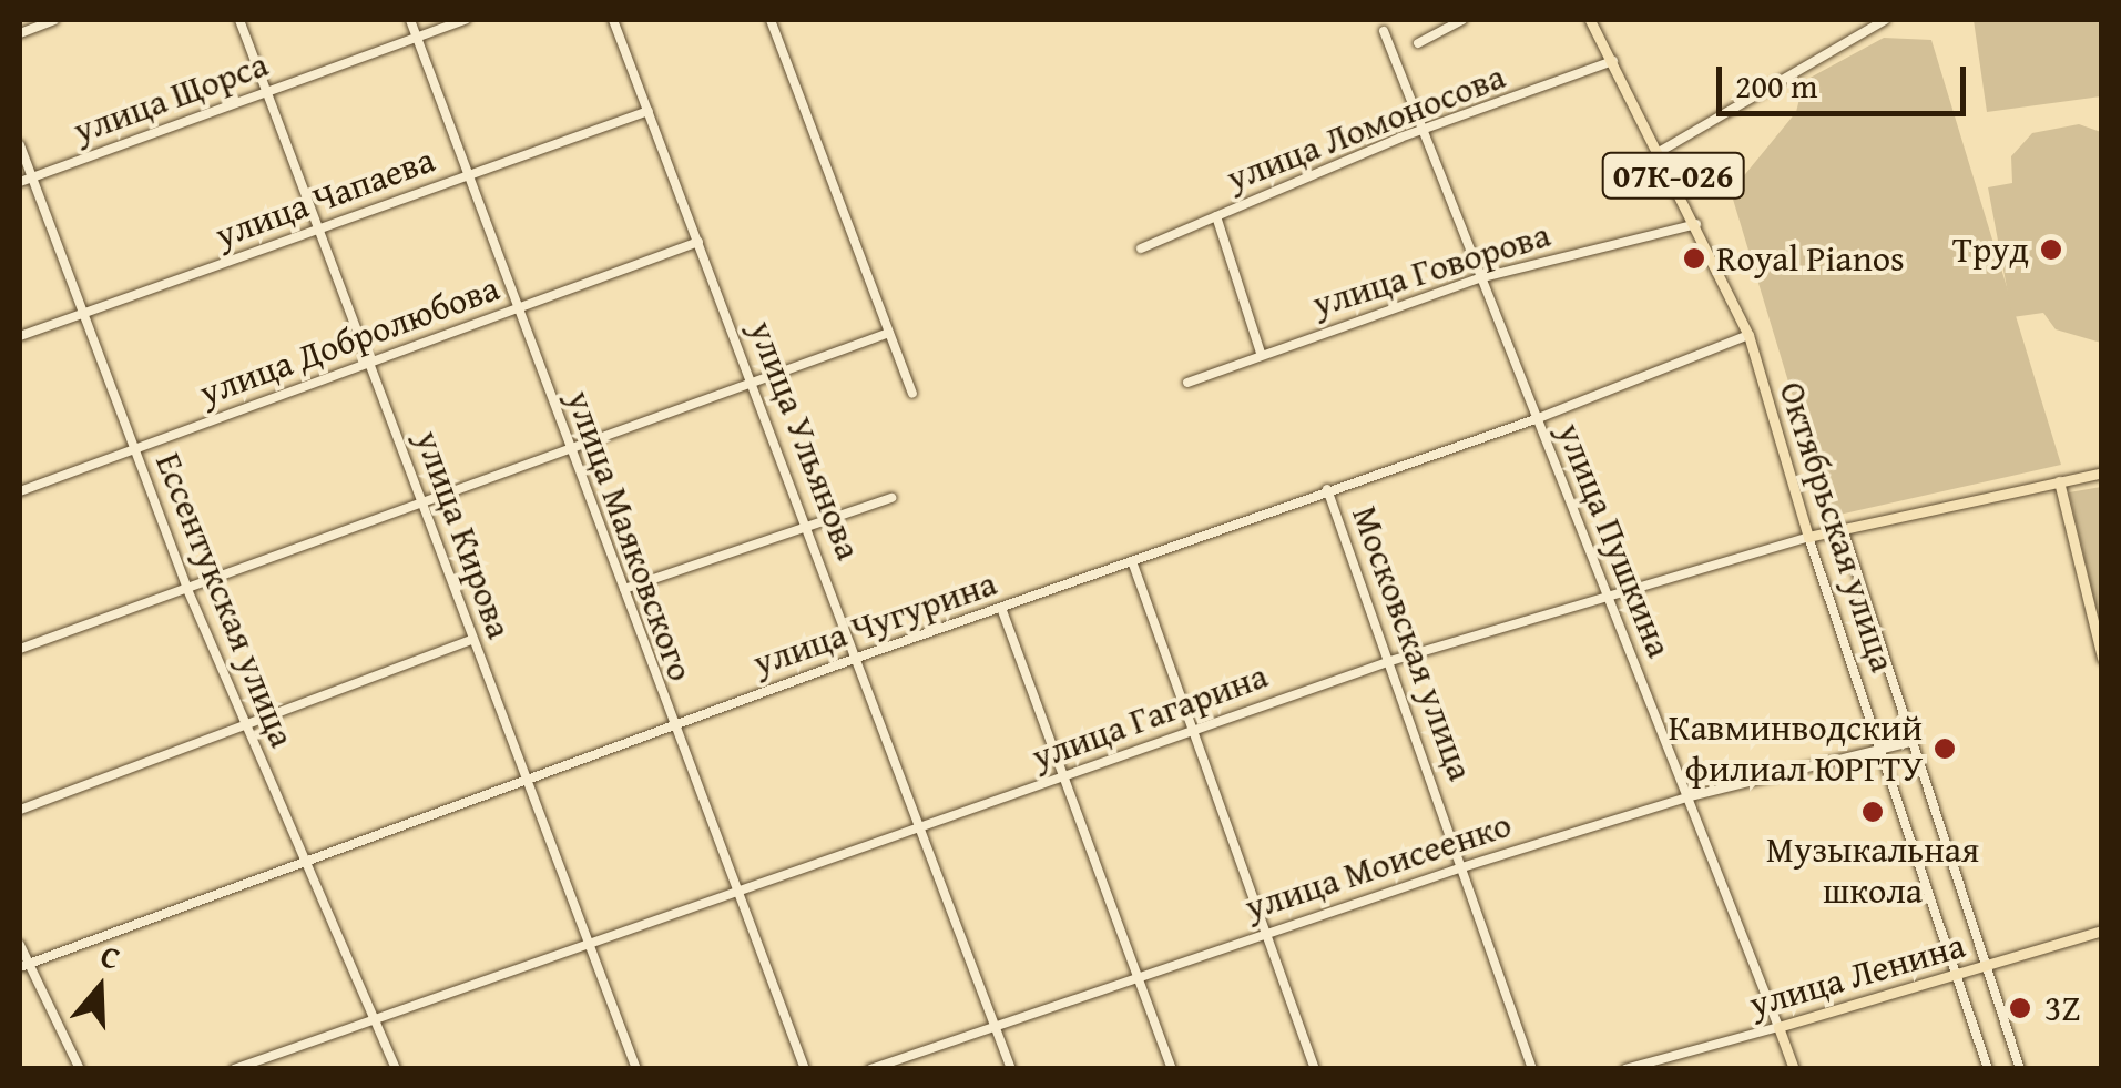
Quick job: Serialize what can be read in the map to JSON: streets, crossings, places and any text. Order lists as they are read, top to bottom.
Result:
{
  "streets": {
    "main road": [
      "07К-026",
      "Октябрьская улица",
      "улица Пушкина",
      "улица Гагарина",
      "улица Ленина"
    ],
    "street": [
      "улица Щорса",
      "улица Ломоносова",
      "улица Чапаева",
      "улица Говорова",
      "улица Добролюбова",
      "улица Ульянова",
      "улица Кирова",
      "улица Маяковского",
      "Ессентукская улица",
      "улица Чугурина",
      "Московская улица",
      "улица Моисеенко"
    ]
  },
  "crossings": [
    ["улица Щорса", "улица Кирова"],
    ["улица Щорса", "улица Маяковского"],
    ["улица Щорса", "Ессентукская улица"],
    ["улица Ломоносова", "Октябрьская улица"],
    ["улица Ломоносова", "улица Пушкина"],
    ["улица Чапаева", "улица Ульянова"],
    ["улица Чапаева", "улица Кирова"],
    ["улица Чапаева", "улица Маяковского"],
    ["улица Чапаева", "Ессентукская улица"],
    ["улица Говорова", "Октябрьская улица"],
    ["улица Говорова", "улица Пушкина"],
    ["улица Добролюбова", "улица Ульянова"],
    ["улица Добролюбова", "улица Кирова"],
    ["улица Добролюбова", "улица Маяковского"],
    ["улица Добролюбова", "Ессентукская улица"],
    ["улица Ульянова", "улица Чугурина"],
    ["улица Ульянова", "улица Гагарина"],
    ["улица Ульянова", "улица Моисеенко"],
    ["Октябрьская улица", "улица Чугурина"],
    ["Октябрьская улица", "улица Гагарина"],
    ["Октябрьская улица", "улица Моисеенко"],
    ["Октябрьская улица", "улица Ленина"],
    ["улица Кирова", "улица Чугурина"],
    ["улица Кирова", "улица Гагарина"],
    ["улица Маяковского", "улица Чугурина"],
    ["улица Маяковского", "улица Гагарина"],
    ["улица Пушкина", "улица Чугурина"],
    ["улица Пушкина", "улица Гагарина"],
    ["улица Пушкина", "улица Моисеенко"],
    ["улица Пушкина", "улица Ленина"],
    ["Ессентукская улица", "улица Чугурина"],
    ["Ессентукская улица", "улица Гагарина"],
    ["улица Чугурина", "Московская улица"],
    ["Московская улица", "улица Гагарина"],
    ["Московская улица", "улица Моисеенко"]
  ],
  "places": [
    "Труд",
    "Royal Pianos",
    "Кавминводский филиал ЮРГТУ",
    "Музыкальная школа",
    "3Z"
  ],
  "scale_bar": "200 m",
  "north": "top"
}
